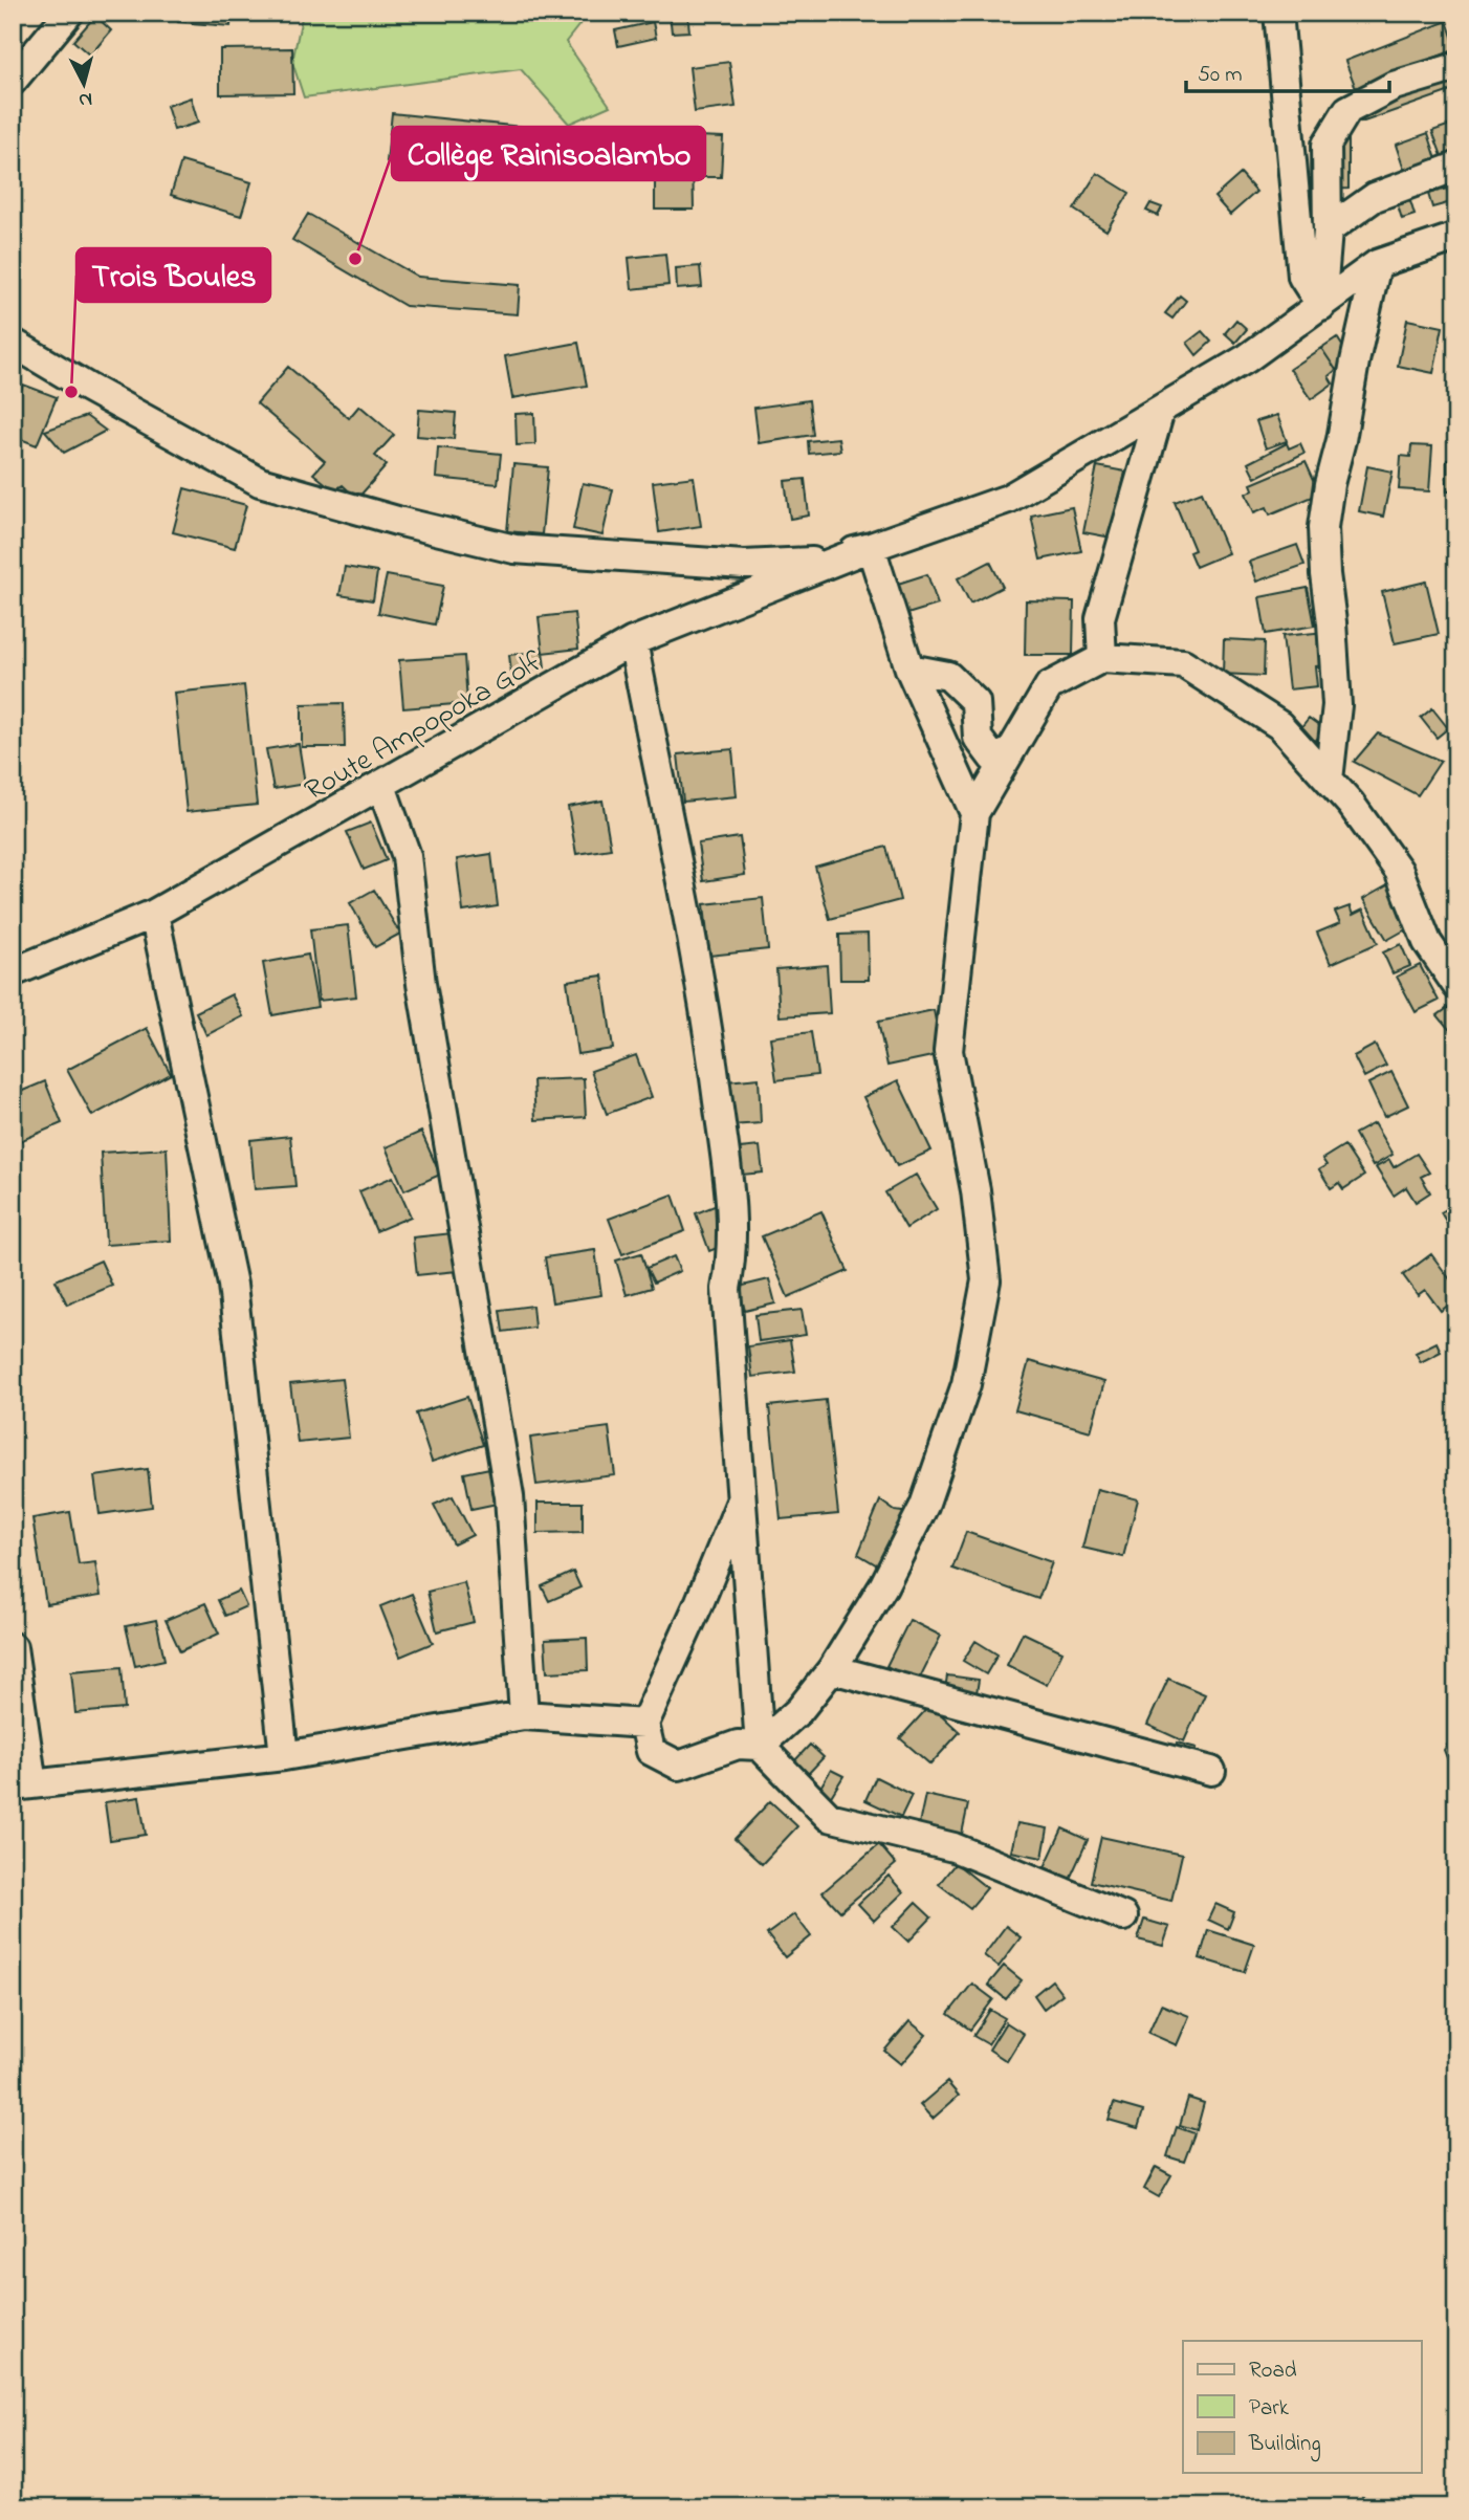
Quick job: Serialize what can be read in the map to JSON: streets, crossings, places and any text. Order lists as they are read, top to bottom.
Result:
{
  "streets": {
    "street": ["Route Ampopoka Golf"]
  },
  "places": ["Collège Rainisoalambo", "Trois Boules"],
  "legend": ["Road", "Park", "Building"],
  "scale_bar": "50 m",
  "north": "bottom"
}
